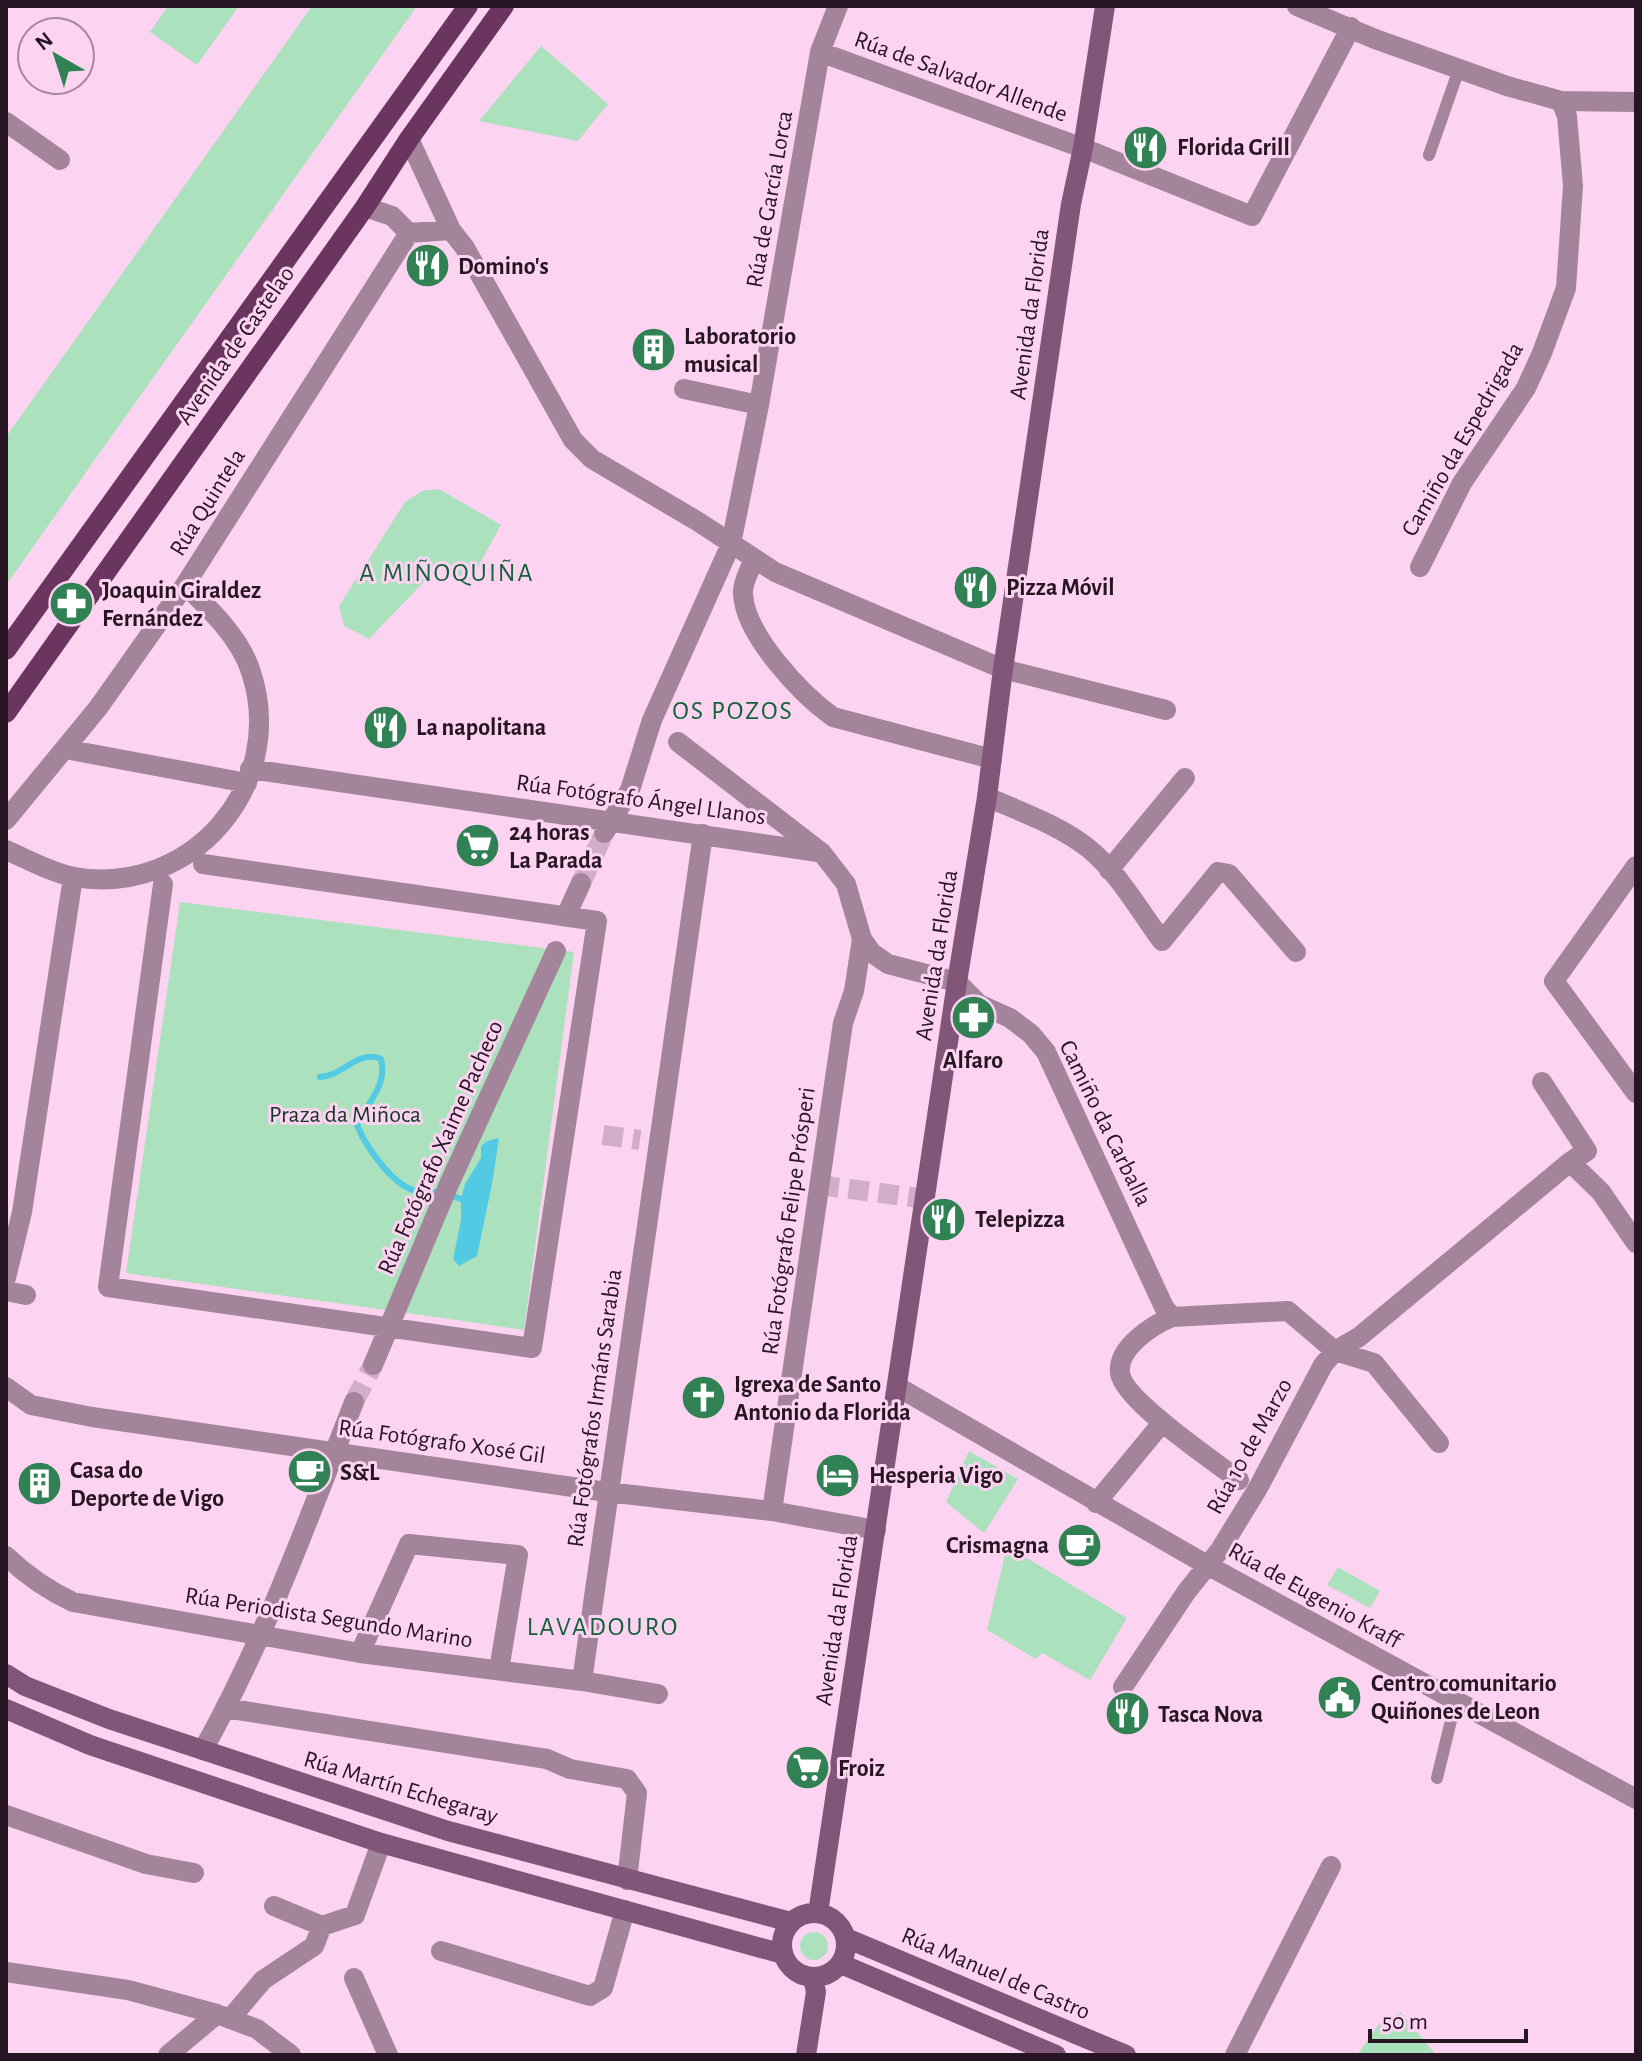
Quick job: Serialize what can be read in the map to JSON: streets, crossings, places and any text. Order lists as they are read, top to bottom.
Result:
{
  "streets": {
    "main road": [
      "Avenida da Florida",
      "Avenida de Castelao",
      "Rúa Martín Echegaray",
      "Rúa Manuel de Castro"
    ],
    "street": [
      "Rúa de Salvador Allende",
      "Rúa de García Lorca",
      "Camiño da Espedrigada",
      "Rúa Quintela",
      "Rúa Fotógrafo Ángel Llanos",
      "Camiño da Carballa",
      "Rúa Fotógrafo Xaime Pacheco",
      "Rúa Fotógrafo Felipe Prósperi",
      "Rúa Fotógrafos Irmáns Sarabia",
      "Rúa Fotógrafo Xosé Gil",
      "Rúa 10 de Marzo",
      "Rúa de Eugenio Kraff",
      "Rúa Periodista Segundo Marino"
    ]
  },
  "crossings": [
    ["Rúa de Salvador Allende", "Rúa de García Lorca"],
    ["Rúa de Salvador Allende", "Avenida da Florida"],
    ["Avenida da Florida", "Camiño da Carballa"],
    ["Avenida da Florida", "Rúa Fotógrafo Xosé Gil"],
    ["Avenida da Florida", "Rúa de Eugenio Kraff"],
    ["Avenida da Florida", "Rúa Martín Echegaray"],
    ["Avenida da Florida", "Rúa Manuel de Castro"],
    ["Rúa Quintela", "Rúa Fotógrafo Ángel Llanos"],
    ["Rúa Fotógrafo Ángel Llanos", "Rúa Fotógrafos Irmáns Sarabia"],
    ["Rúa Fotógrafo Felipe Prósperi", "Rúa Fotógrafo Xosé Gil"],
    ["Rúa Fotógrafos Irmáns Sarabia", "Rúa Fotógrafo Xosé Gil"],
    ["Rúa Fotógrafos Irmáns Sarabia", "Rúa Periodista Segundo Marino"],
    ["Rúa 10 de Marzo", "Rúa de Eugenio Kraff"],
    ["Rúa Martín Echegaray", "Rúa Manuel de Castro"]
  ],
  "districts": ["A MIÑOQUIÑA", "OS POZOS", "LAVADOURO"],
  "parks": ["Praza da Miñoca"],
  "places": {
    "restaurant": [
      "Florida Grill",
      "Domino's",
      "Pizza Móvil",
      "La napolitana",
      "Telepizza",
      "Tasca Nova"
    ],
    "building": ["Laboratorio musical", "Casa do Deporte de Vigo"],
    "pharmacy": ["Joaquin Giraldez Fernández", "Alfaro"],
    "supermarket": ["24 horas La Parada", "Froiz"],
    "church": ["Igrexa de Santo Antonio da Florida"],
    "cafe": ["S&L", "Crismagna"],
    "hotel": ["Hesperia Vigo"],
    "public building": ["Centro comunitario Quiñones de Leon"]
  },
  "scale_bar": "50 m",
  "north": "top left"
}
